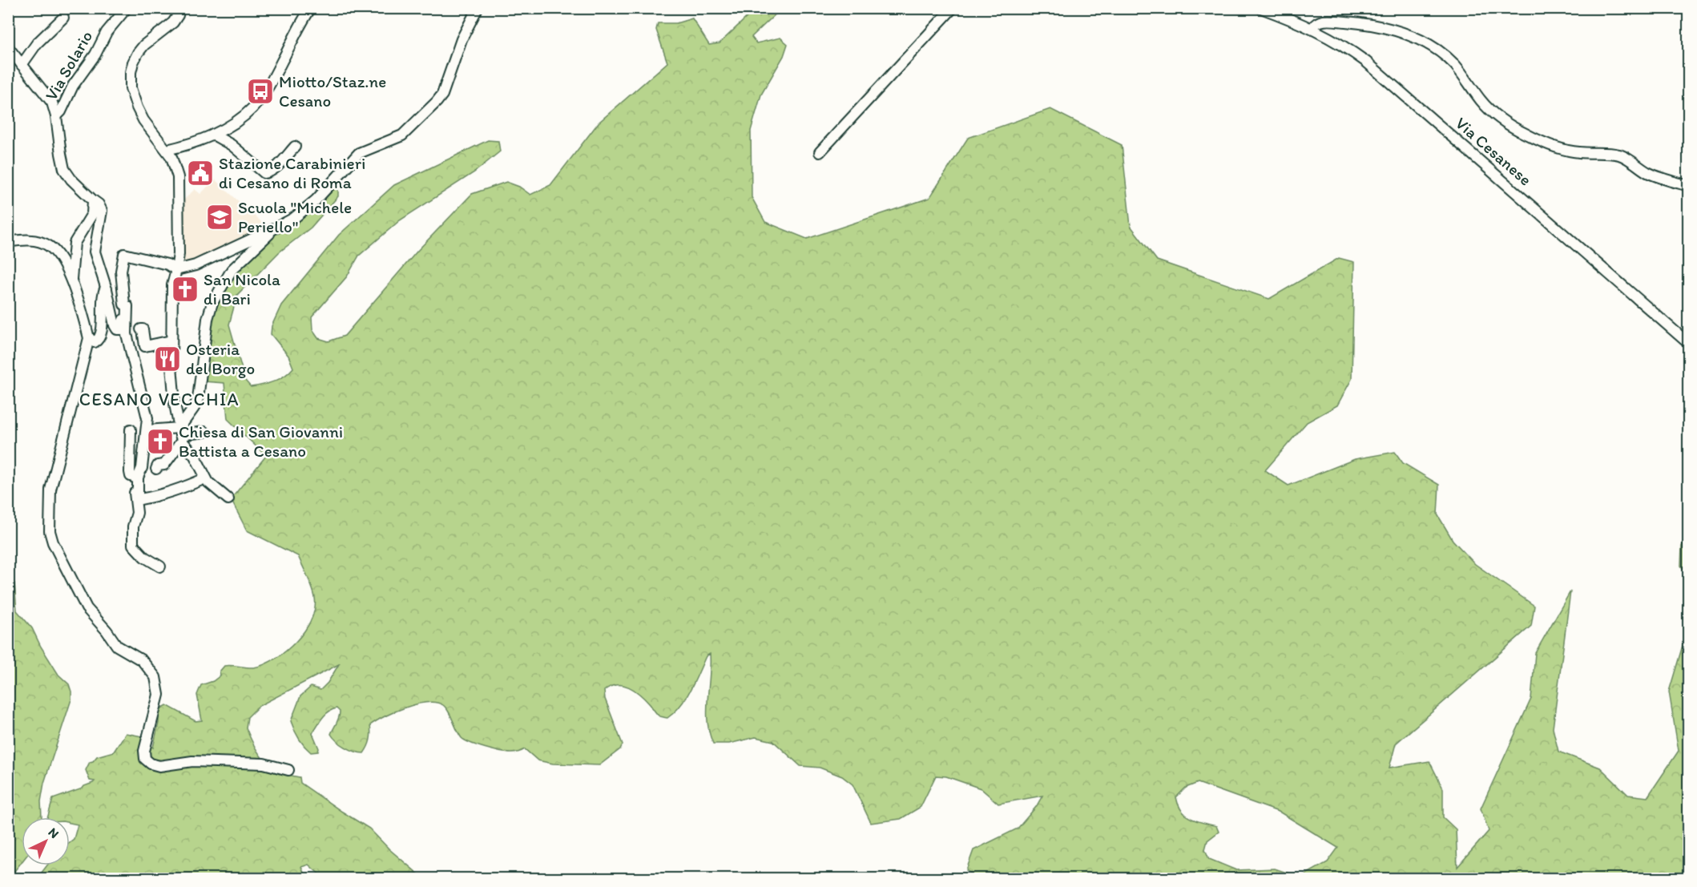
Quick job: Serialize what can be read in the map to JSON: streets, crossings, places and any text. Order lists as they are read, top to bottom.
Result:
{
  "streets": {
    "street": ["Via Solario", "Via Cesanese"]
  },
  "districts": ["CESANO VECCHIA"],
  "places": {
    "bus stop": ["Miotto/Staz.ne Cesano"],
    "public building": ["Stazione Carabinieri di Cesano di Roma"],
    "school or university": ["Scuola \"Michele Periello\""],
    "church": ["San Nicola di Bari", "Chiesa di San Giovanni Battista a Cesano"],
    "restaurant": ["Osteria del Borgo"]
  },
  "north": "top right"
}
